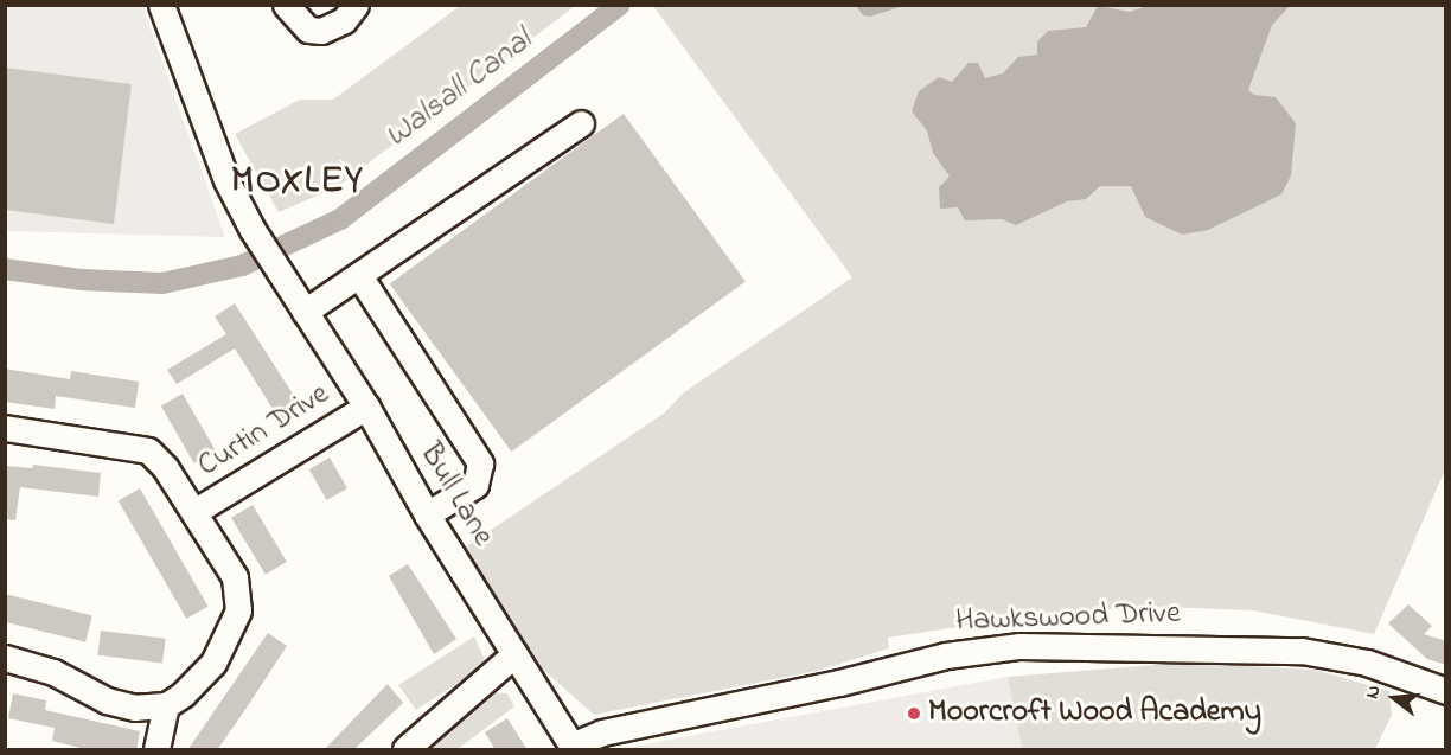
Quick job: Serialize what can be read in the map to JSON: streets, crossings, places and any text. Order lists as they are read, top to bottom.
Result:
{
  "streets": {
    "street": ["Curtin Drive", "Bull Lane", "Hawkswood Drive"]
  },
  "crossings": [
    ["Curtin Drive", "Bull Lane"],
    ["Bull Lane", "Hawkswood Drive"]
  ],
  "districts": ["MOXLEY"],
  "water": ["Walsall Canal"],
  "places": ["Moorcroft Wood Academy"],
  "north": "left"
}
